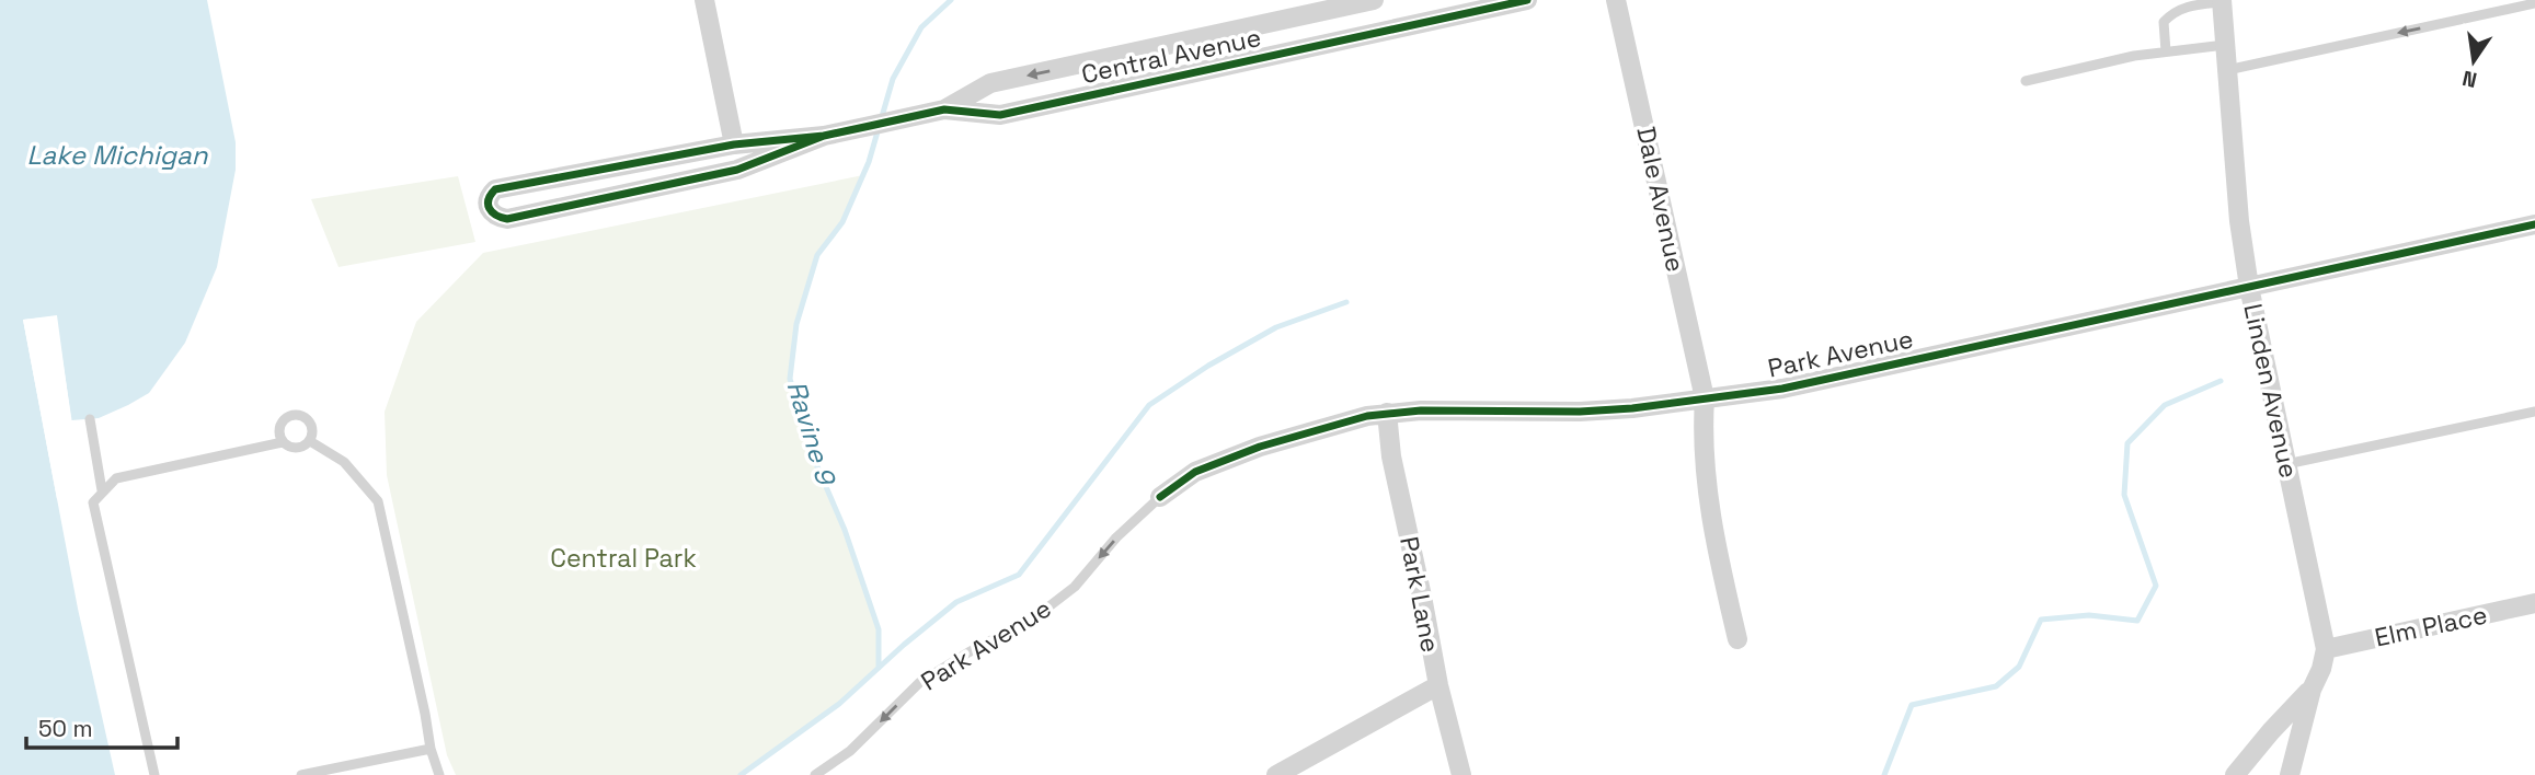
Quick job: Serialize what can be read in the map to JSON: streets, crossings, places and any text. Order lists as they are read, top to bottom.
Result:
{
  "streets": {
    "street": [
      "Central Avenue",
      "Dale Avenue",
      "Park Avenue",
      "Linden Avenue",
      "Park Lane",
      "Elm Place"
    ]
  },
  "crossings": [
    ["Dale Avenue", "Park Avenue"],
    ["Park Avenue", "Linden Avenue"],
    ["Park Avenue", "Park Lane"],
    ["Linden Avenue", "Elm Place"]
  ],
  "water": ["Lake Michigan", "Ravine 9"],
  "parks": ["Central Park"],
  "scale_bar": "50 m",
  "north": "bottom"
}
